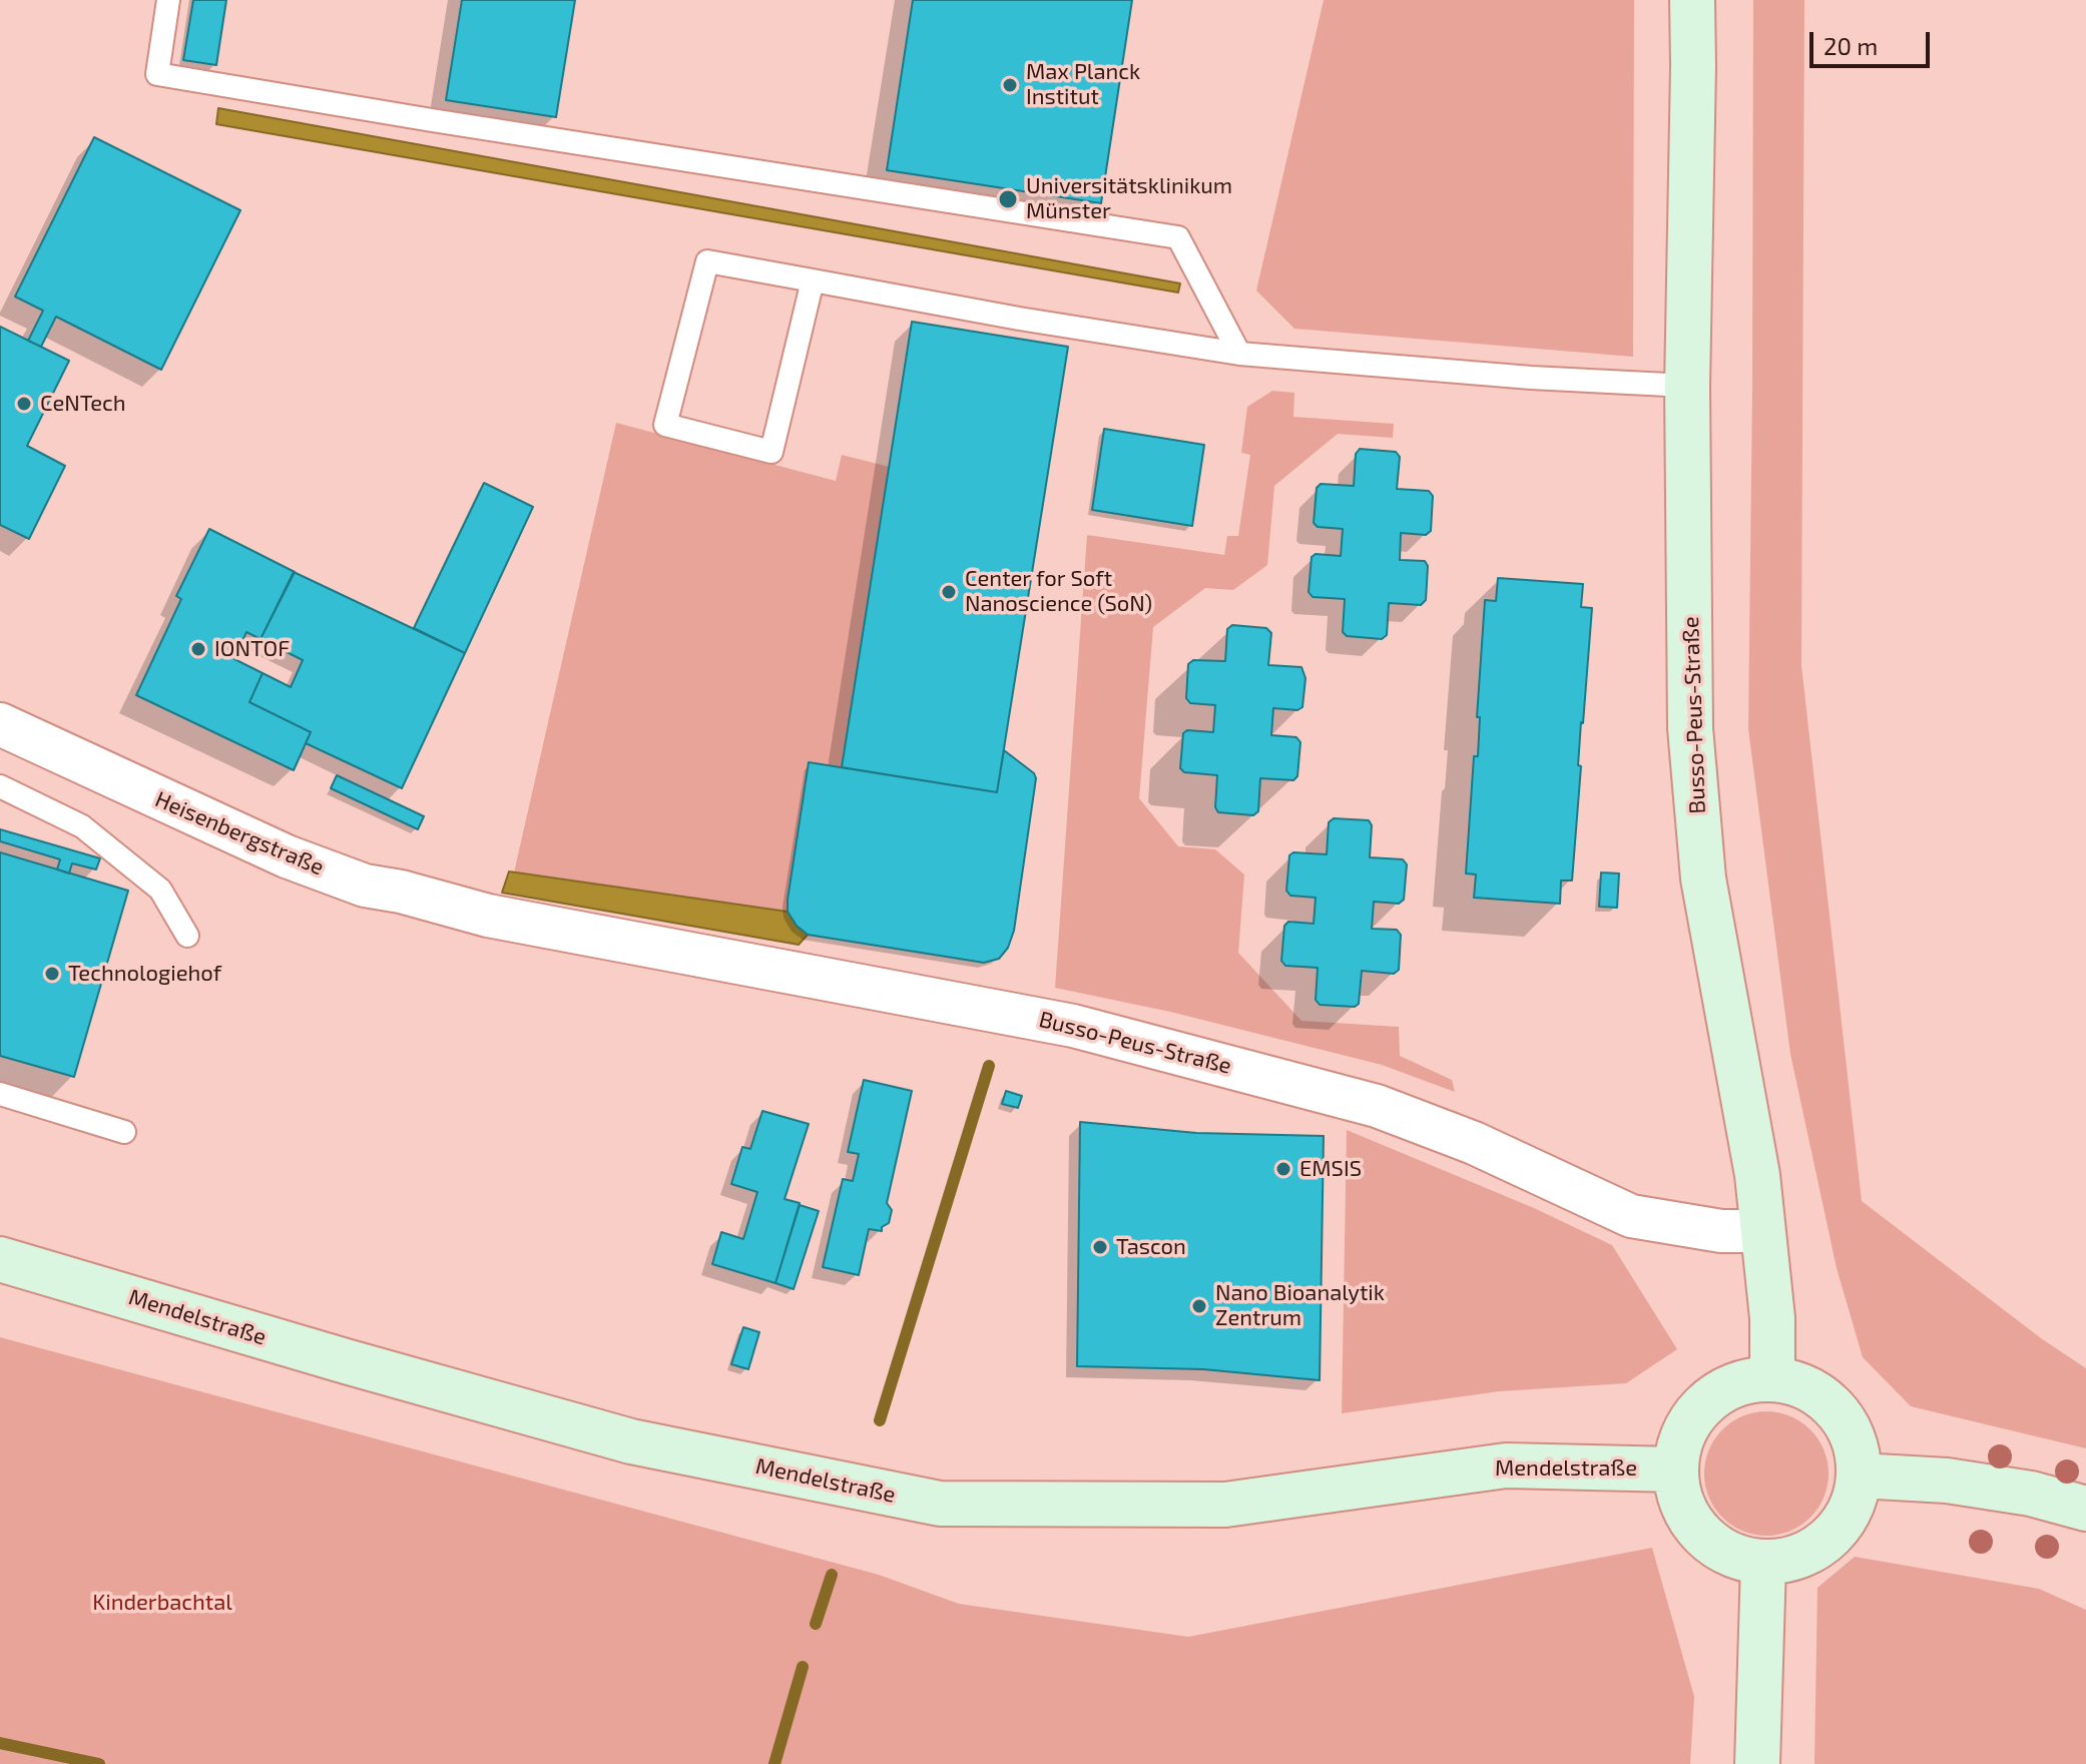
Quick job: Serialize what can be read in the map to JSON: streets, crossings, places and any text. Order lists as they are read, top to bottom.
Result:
{
  "streets": {
    "main road": ["Busso-Peus-Straße", "Mendelstraße"],
    "street": ["Heisenbergstraße"]
  },
  "crossings": [
    ["Busso-Peus-Straße", "Heisenbergstraße"],
    ["Busso-Peus-Straße", "Mendelstraße"]
  ],
  "parks": ["Kinderbachtal"],
  "places": [
    "Max Planck Institut",
    "Universitätsklinikum Münster",
    "CeNTech",
    "Center for Soft Nanoscience (SoN)",
    "IONTOF",
    "Technologiehof",
    "EMSIS",
    "Tascon",
    "Nano Bioanalytik Zentrum"
  ],
  "scale_bar": "20 m"
}
